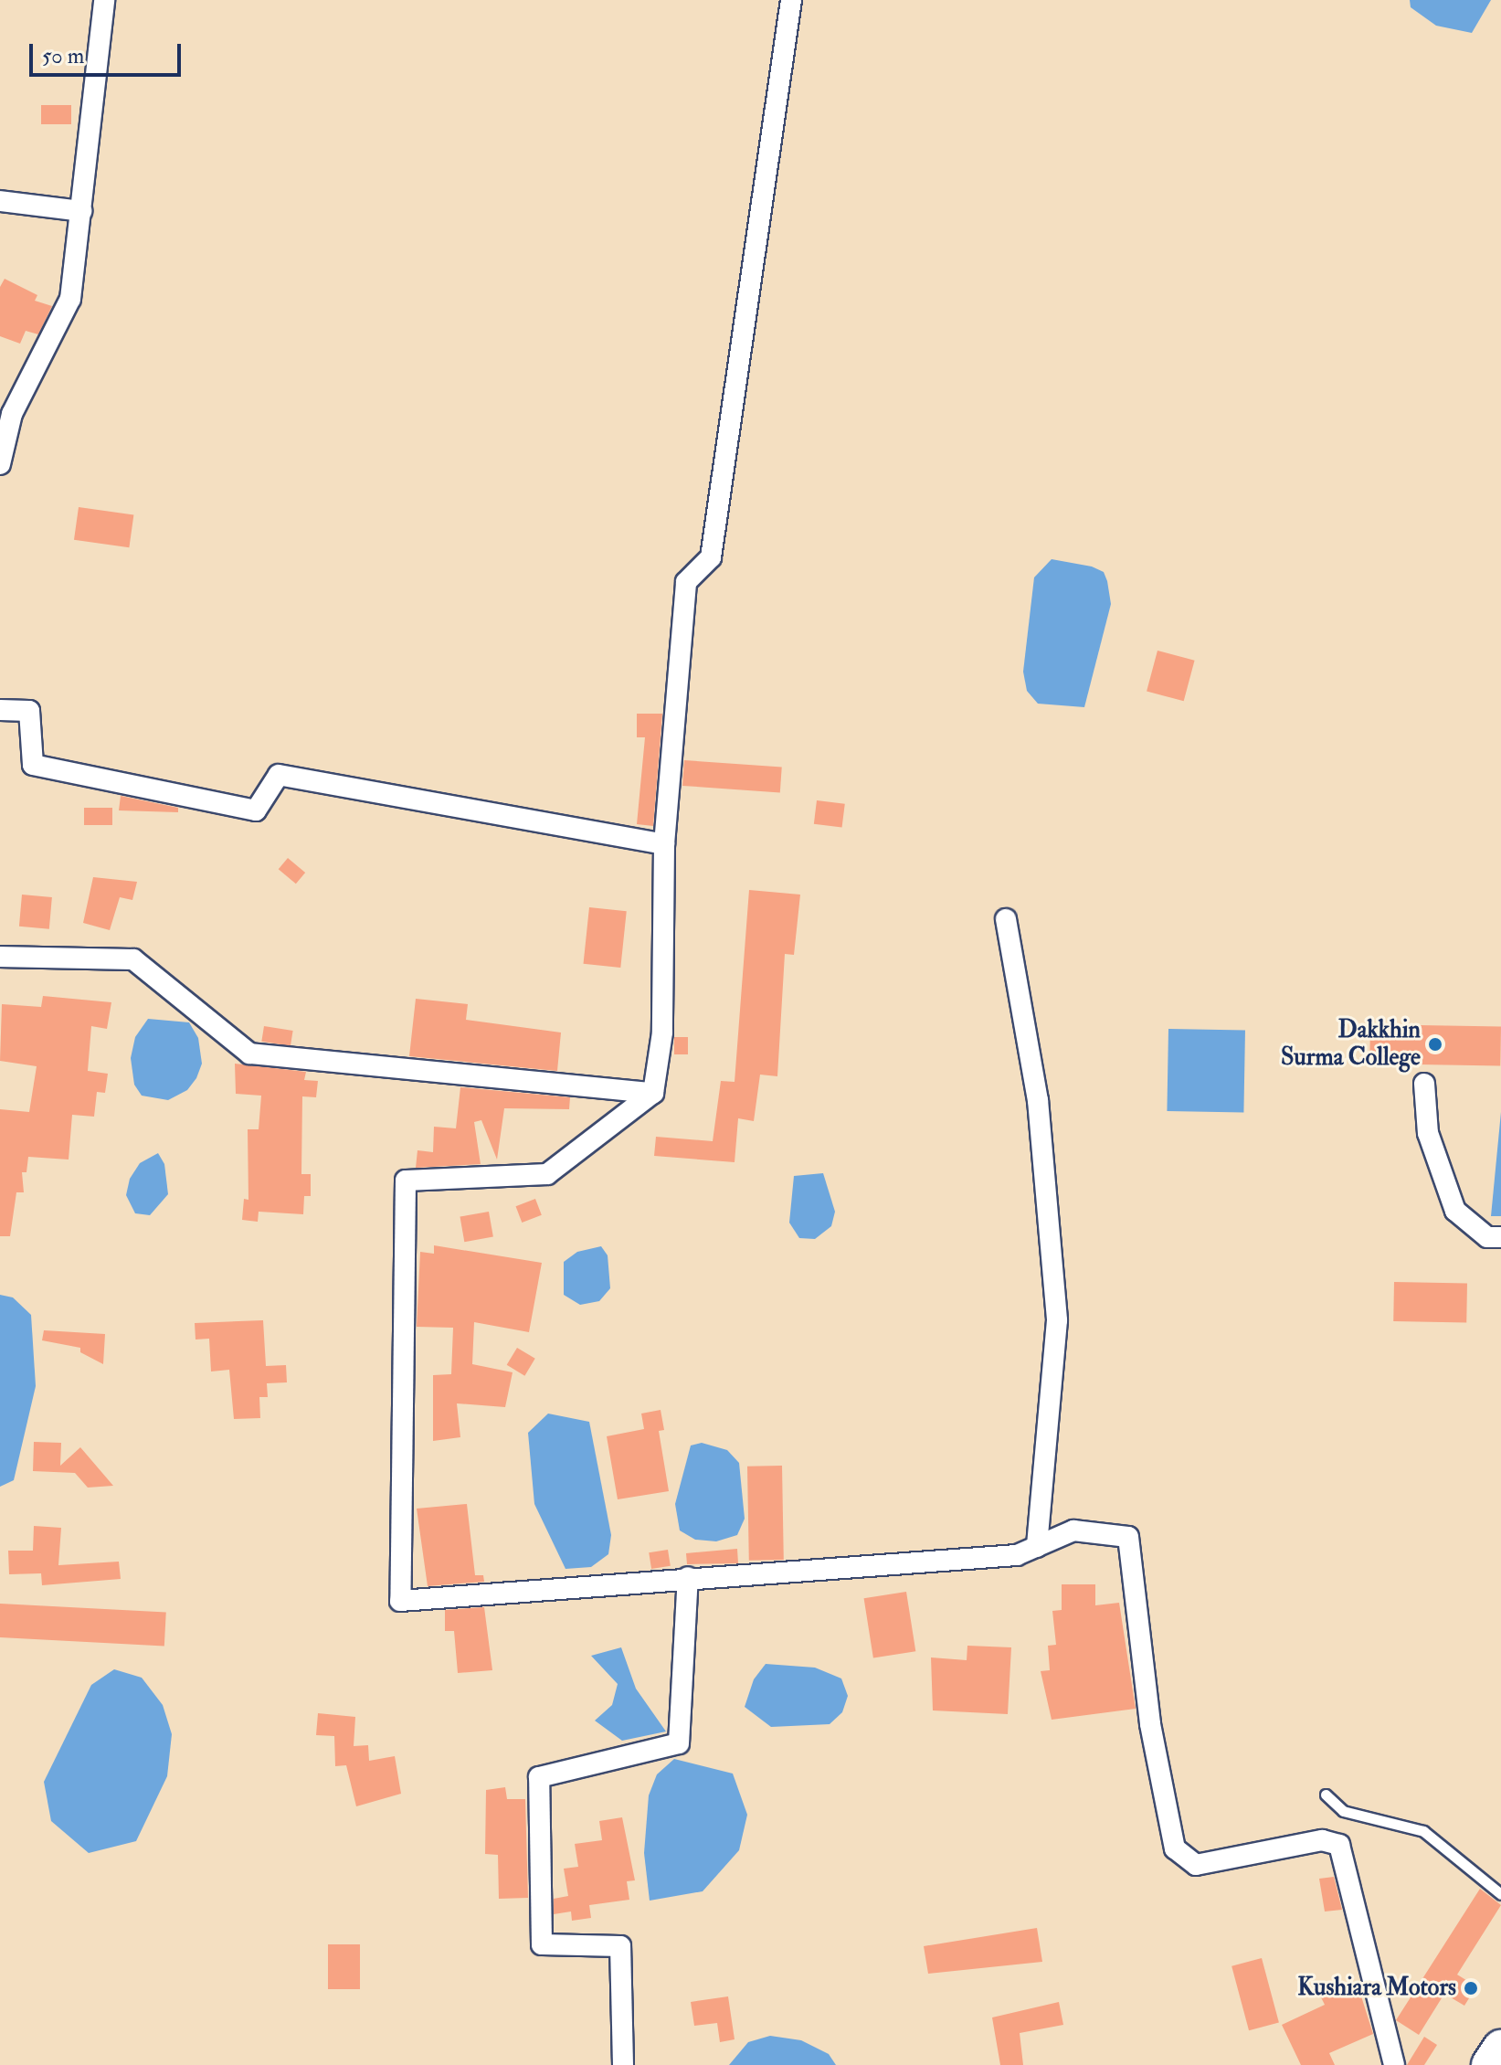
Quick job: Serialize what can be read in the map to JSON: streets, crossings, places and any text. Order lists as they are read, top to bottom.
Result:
{
  "places": ["Dakkhin Surma College", "Kushiara Motors"],
  "scale_bar": "50 m"
}
